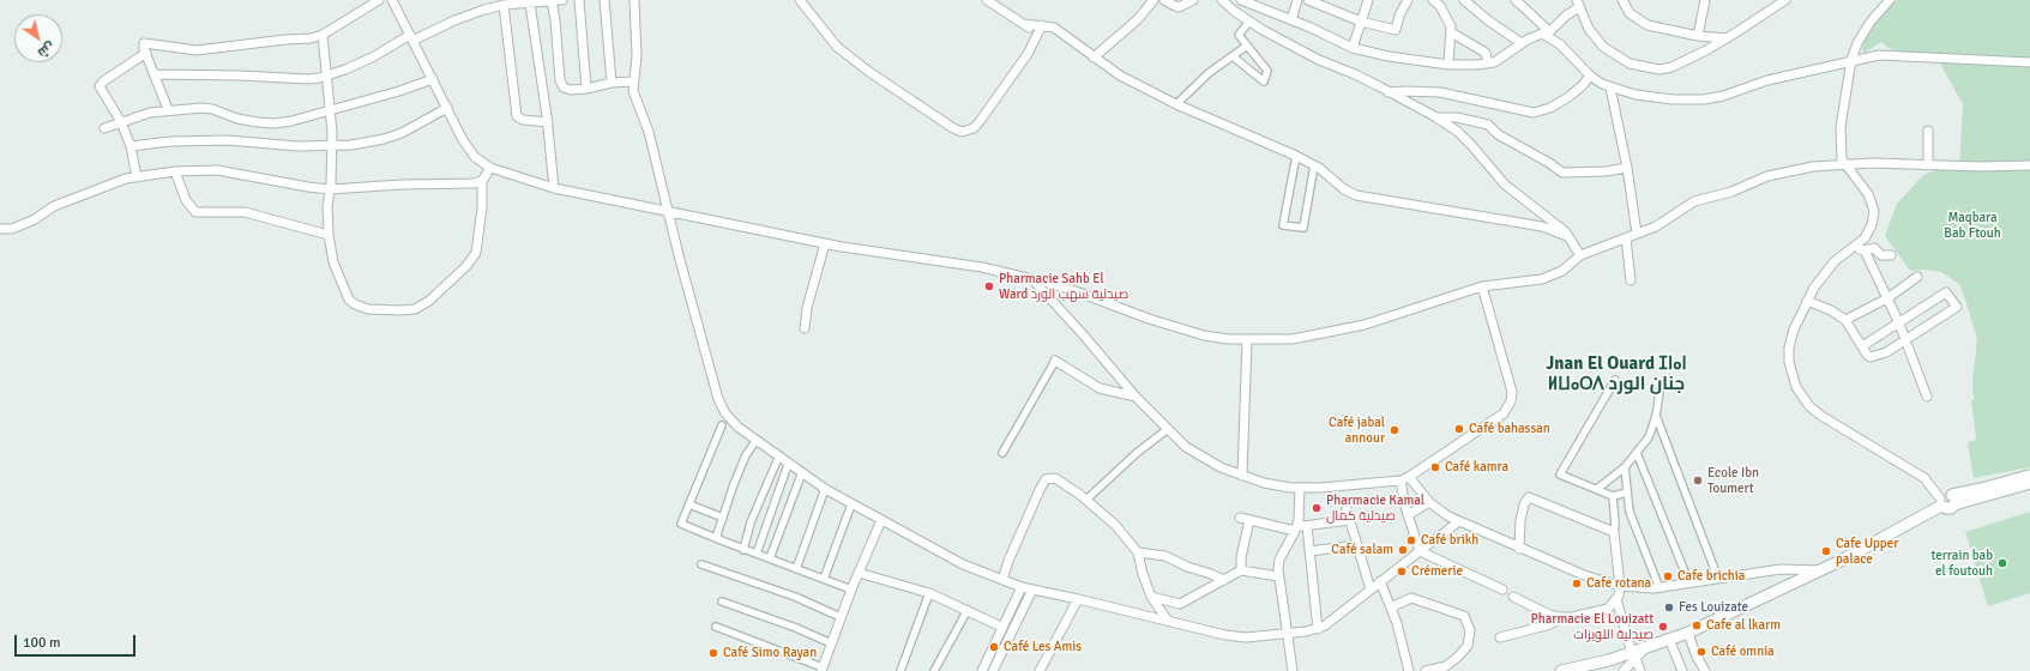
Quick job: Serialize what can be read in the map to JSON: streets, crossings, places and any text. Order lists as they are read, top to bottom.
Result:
{
  "districts": ["Jnan El Ouard ⵊⵏⴰⵏ ⵍⵡⴰⵔⴷ جنان الورد"],
  "parks": ["Maqbara Bab Ftouh"],
  "places": [
    "Pharmacie Sahb El Ward صيدلية سهب الورد",
    "Café bahassan",
    "Café jabal annour",
    "Café kamra",
    "Ecole Ibn Toumert",
    "Pharmacie Kamal صيدلية كمال",
    "Café brikh",
    "Café salam",
    "Cafe Upper palace",
    "terrain bab el foutouh",
    "Crémerie",
    "Cafe brichia",
    "Cafe rotana",
    "Fes Louizate",
    "Cafe al lkarm",
    "Pharmacie El Louizatt صيدلية اللويزات",
    "Café Les Amis",
    "Café omnia",
    "Café Simo Rayan"
  ],
  "scale_bar": "100 m",
  "north": "bottom right"
}
